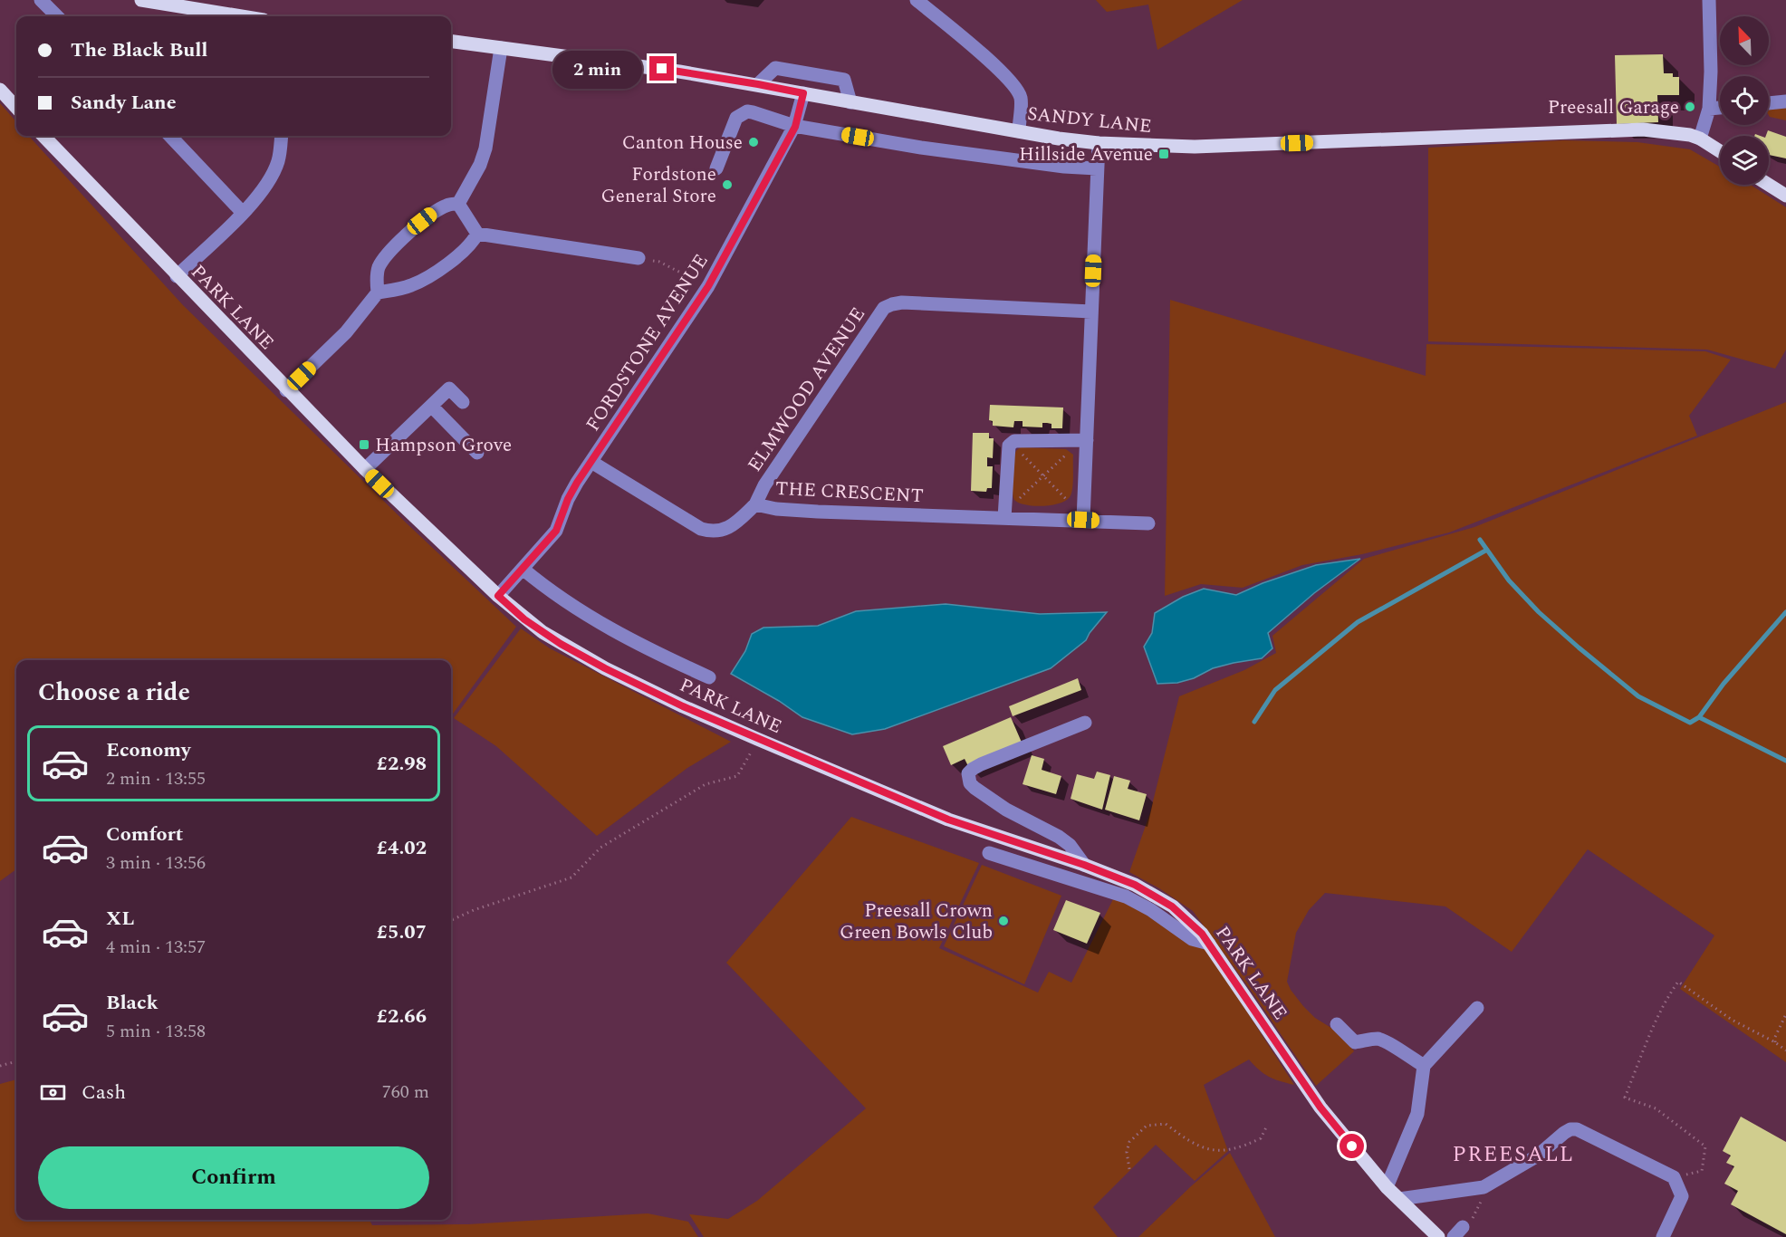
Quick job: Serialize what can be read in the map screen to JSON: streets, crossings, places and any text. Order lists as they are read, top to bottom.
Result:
{
  "streets": {
    "main road": ["SANDY LANE", "PARK LANE"],
    "street": ["FORDSTONE AVENUE", "ELMWOOD AVENUE", "THE CRESCENT"]
  },
  "crossings": [
    ["SANDY LANE", "FORDSTONE AVENUE"],
    ["PARK LANE", "FORDSTONE AVENUE"],
    ["FORDSTONE AVENUE", "THE CRESCENT"],
    ["ELMWOOD AVENUE", "THE CRESCENT"]
  ],
  "districts": ["PREESALL"],
  "places": {
    "other": [
      "Preesall Garage",
      "Canton House",
      "Fordstone General Store",
      "Preesall Crown Green Bowls Club"
    ],
    "transit": ["Hillside Avenue", "Hampson Grove"]
  },
  "north": "top left",
  "page": {
    "banner": ["The Black Bull", "Sandy Lane"],
    "bubble": "2 min",
    "heading": "Choose a ride",
    "list": [
      {
        "name": "Economy",
        "note": "2 min · 13:55",
        "value": "£2.98"
      },
      {
        "name": "Comfort",
        "note": "3 min · 13:56",
        "value": "£4.02"
      },
      {
        "name": "XL",
        "note": "4 min · 13:57",
        "value": "£5.07"
      },
      {
        "name": "Black",
        "note": "5 min · 13:58",
        "value": "£2.66"
      }
    ],
    "pay": ["Cash", "760 m"],
    "buttons": "Confirm"
  }
}
